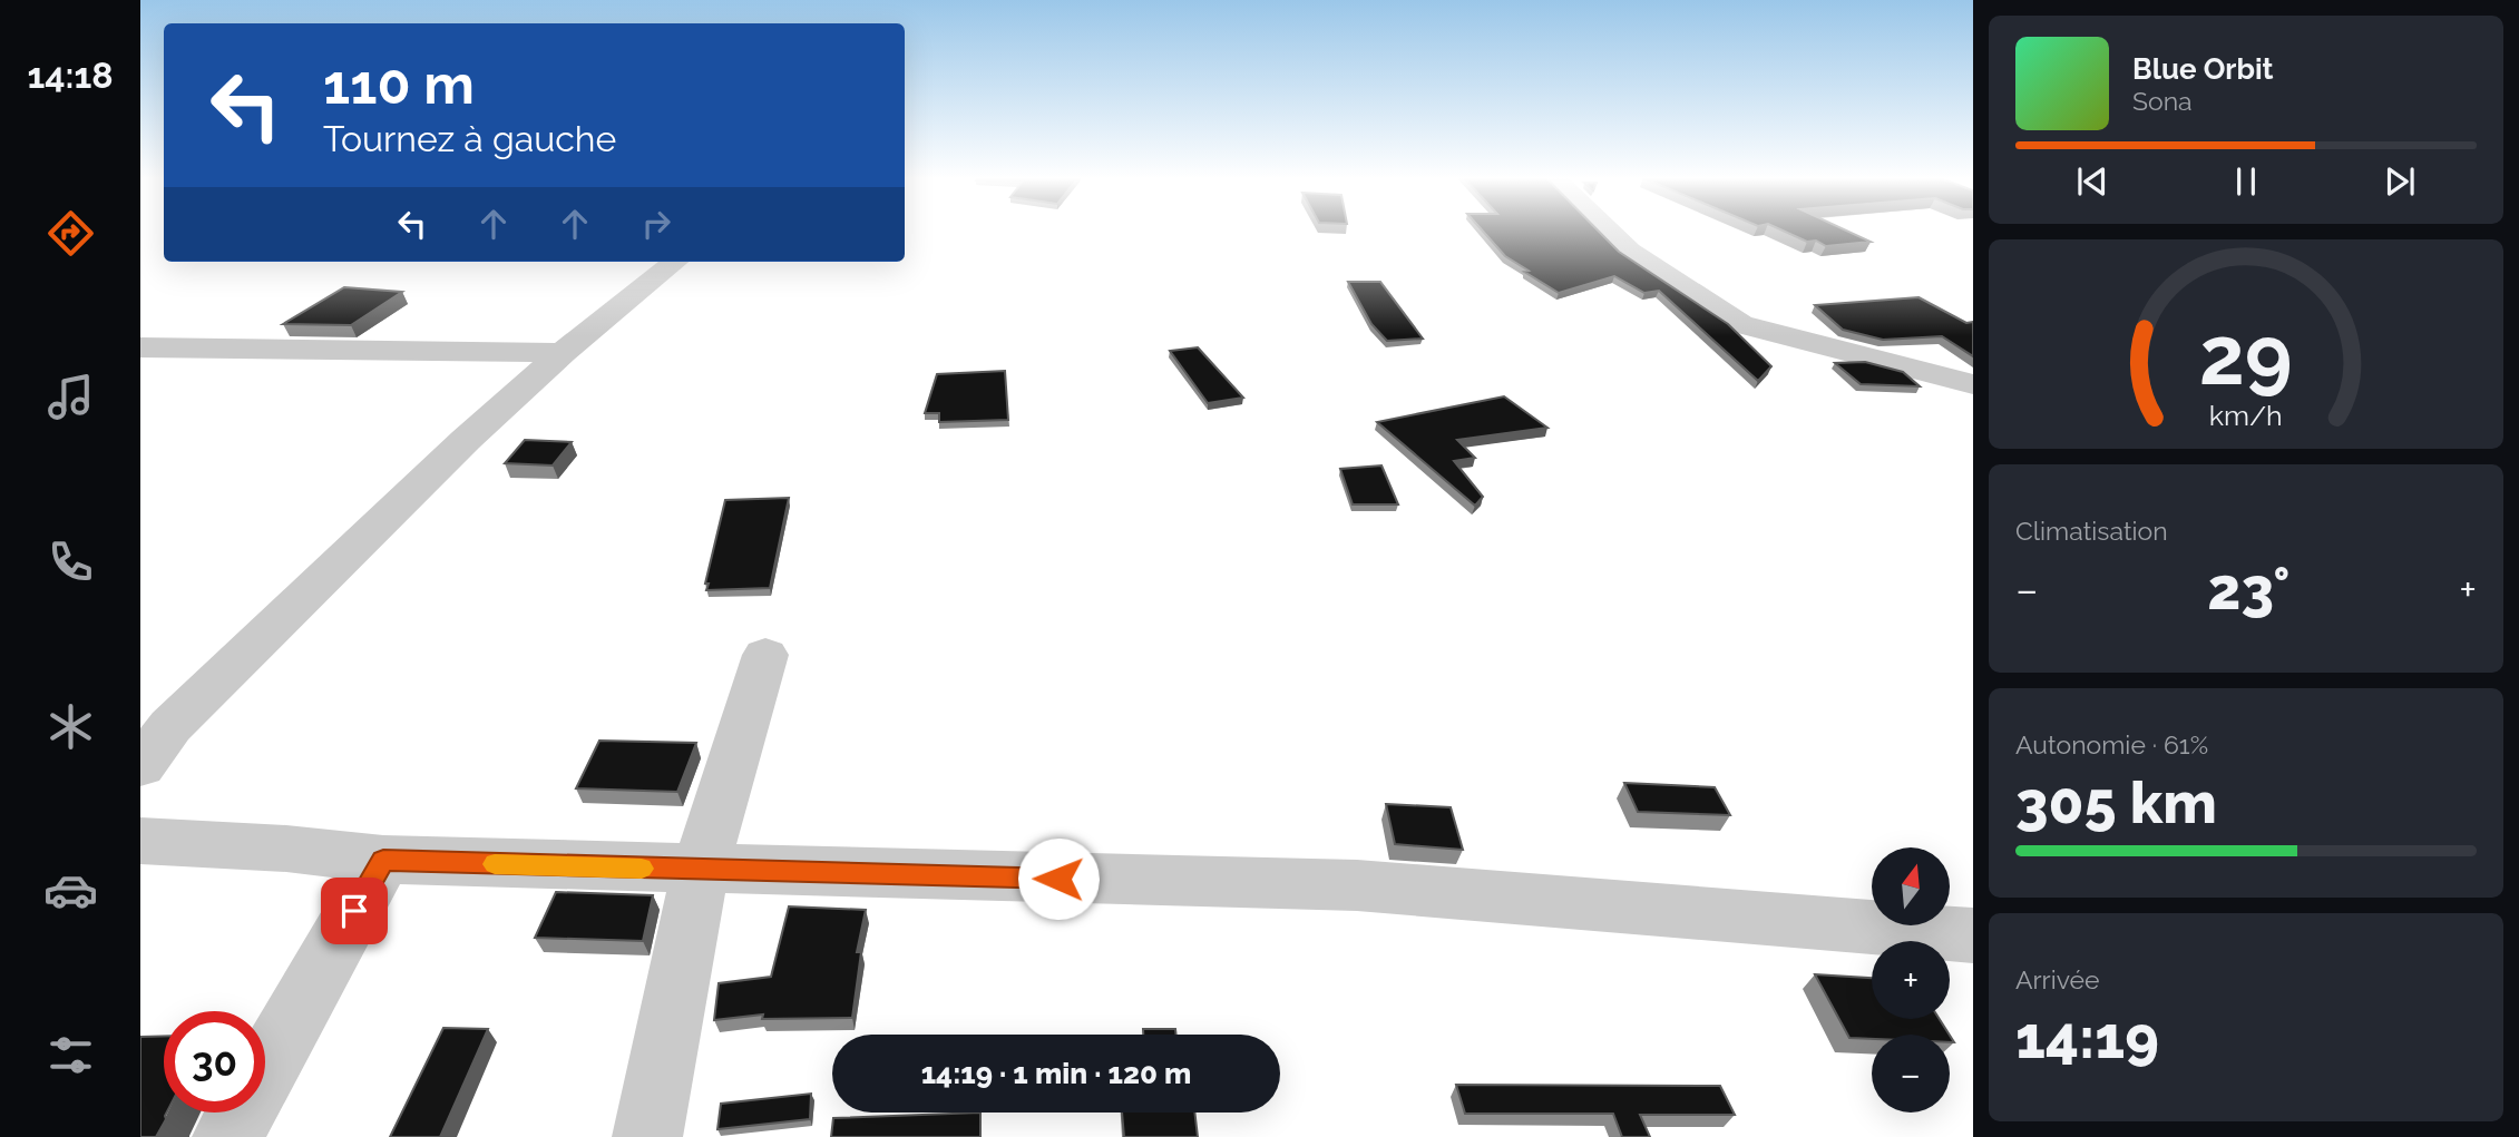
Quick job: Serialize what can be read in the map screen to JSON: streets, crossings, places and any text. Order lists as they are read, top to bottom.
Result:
{
  "north": "top",
  "page": {
    "tabs": "14:18",
    "turn": ["110 m", "Tournez à gauche"],
    "song": ["Blue Orbit", "Sona"],
    "tile": [
      "Climatisation",
      ["Autonomie · 61%", "305 km"],
      ["Arrivée", "14:19"]
    ],
    "heat": ["−", "23°", "+"],
    "map_buttons": ["+", "−"],
    "limit": "30",
    "trip": "14:19 · 1 min · 120 m",
    "gauge": ["29", "km/h"]
  }
}
